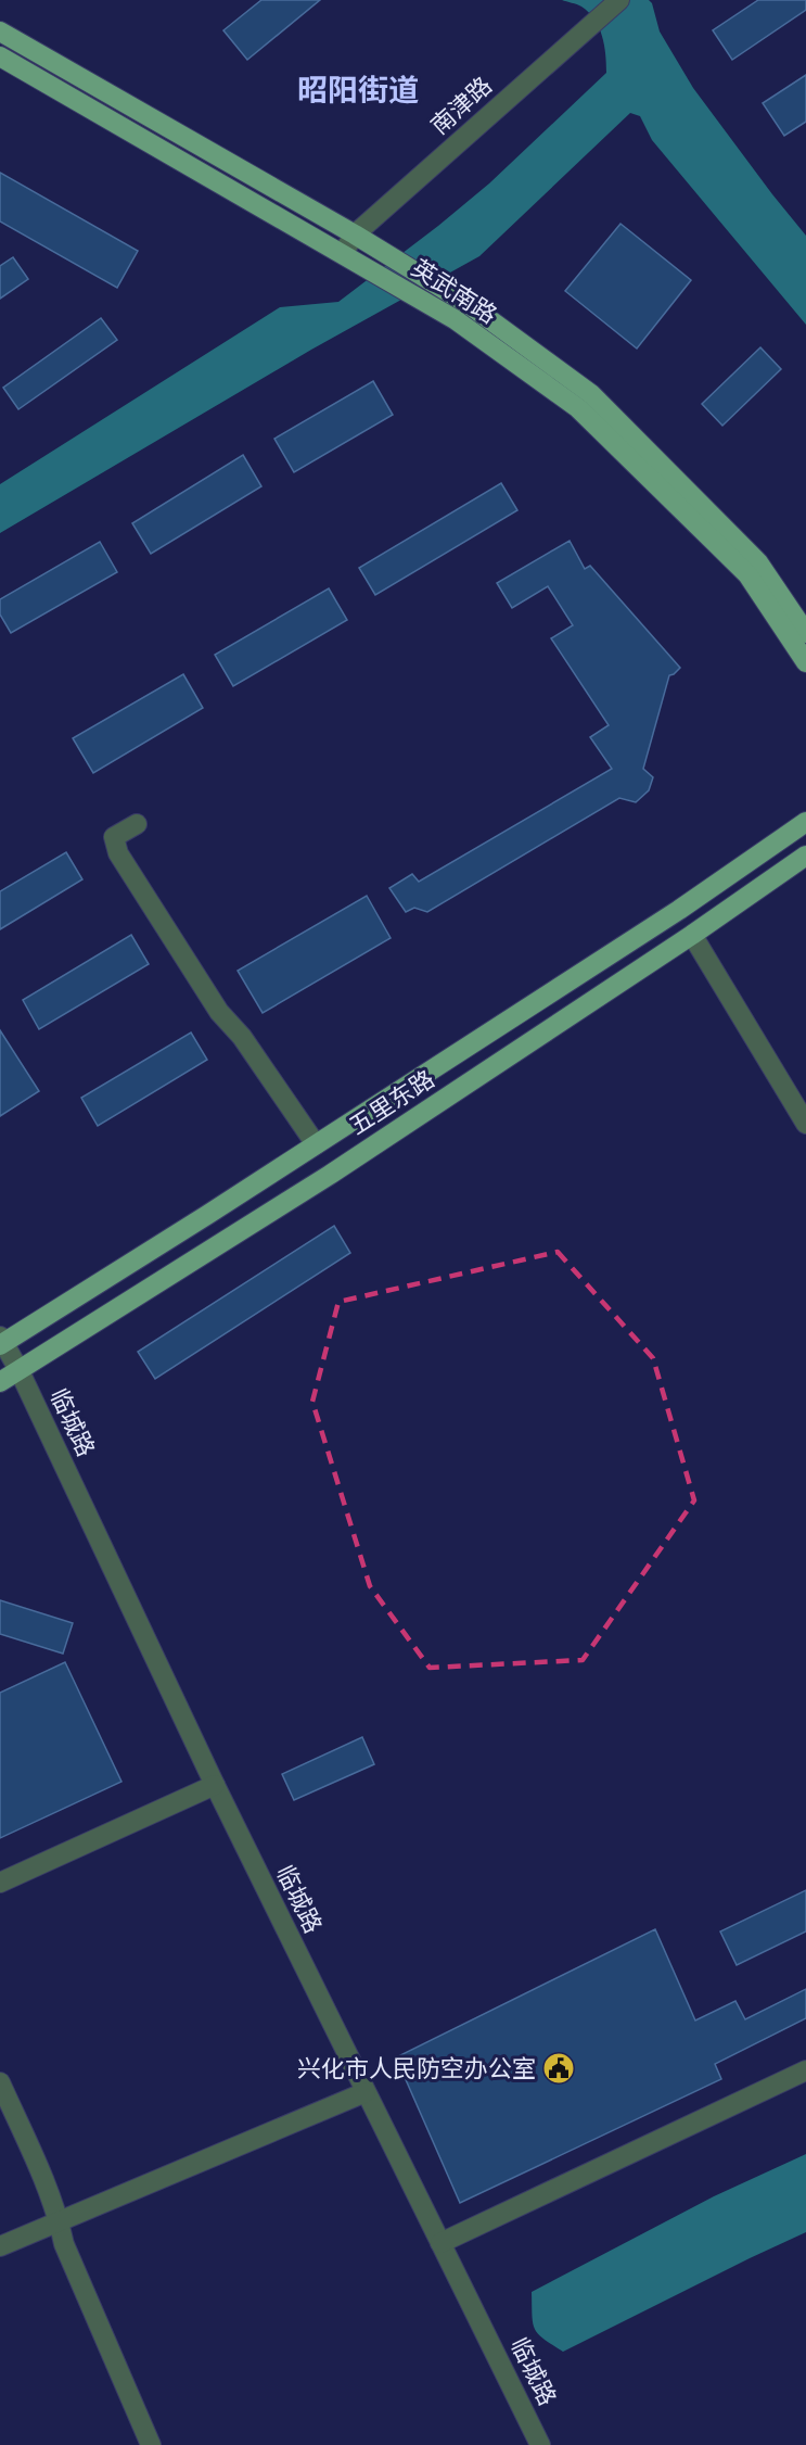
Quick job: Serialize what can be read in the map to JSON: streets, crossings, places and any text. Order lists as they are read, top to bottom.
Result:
{
  "streets": {
    "main road": ["英武南路", "五里东路"],
    "street": ["南津路", "临城路"]
  },
  "crossings": [
    ["南津路", "英武南路"],
    ["五里东路", "临城路"]
  ],
  "districts": ["昭阳街道"],
  "places": {
    "public building": ["兴化市人民防空办公室"]
  }
}
